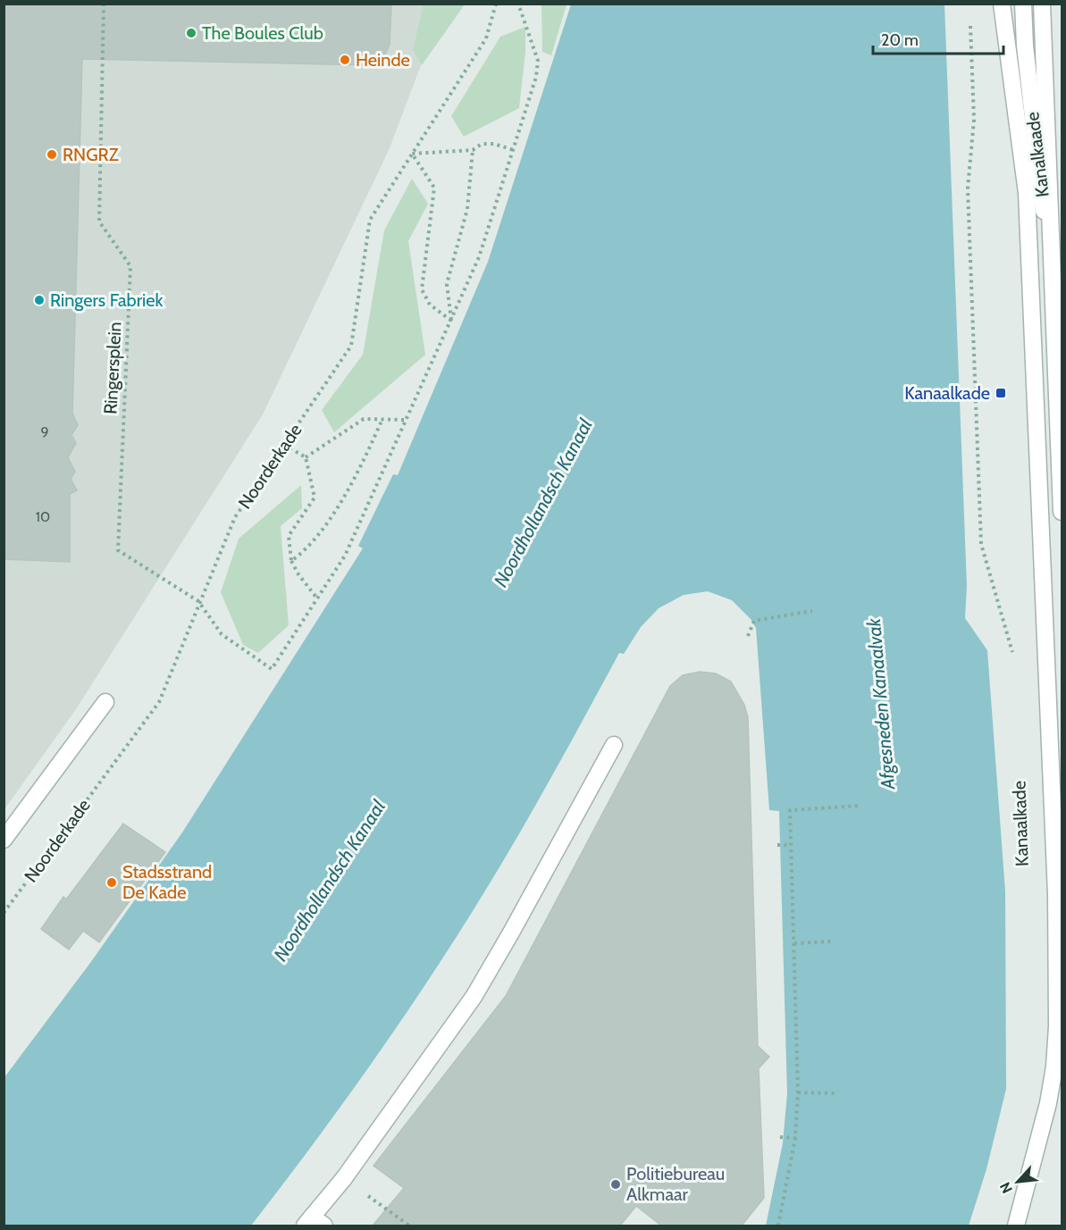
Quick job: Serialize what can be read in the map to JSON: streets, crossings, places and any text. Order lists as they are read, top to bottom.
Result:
{
  "streets": {
    "street": ["Kanalkaade", "Kanaalkade"],
    "path": ["Ringersplein", "Noorderkade"]
  },
  "crossings": [
    ["Ringersplein", "Noorderkade"]
  ],
  "water": ["Noordhollandsch Kanaal", "Afgesneden Kanaalvak"],
  "places": {
    "other": [
      "The Boules Club",
      "Heinde",
      "RNGRZ",
      "Ringers Fabriek",
      "Stadsstrand De Kade",
      "Politiebureau Alkmaar"
    ],
    "transit": ["Kanaalkade"]
  },
  "house_numbers": ["9", "10"],
  "scale_bar": "20 m",
  "north": "bottom left"
}
